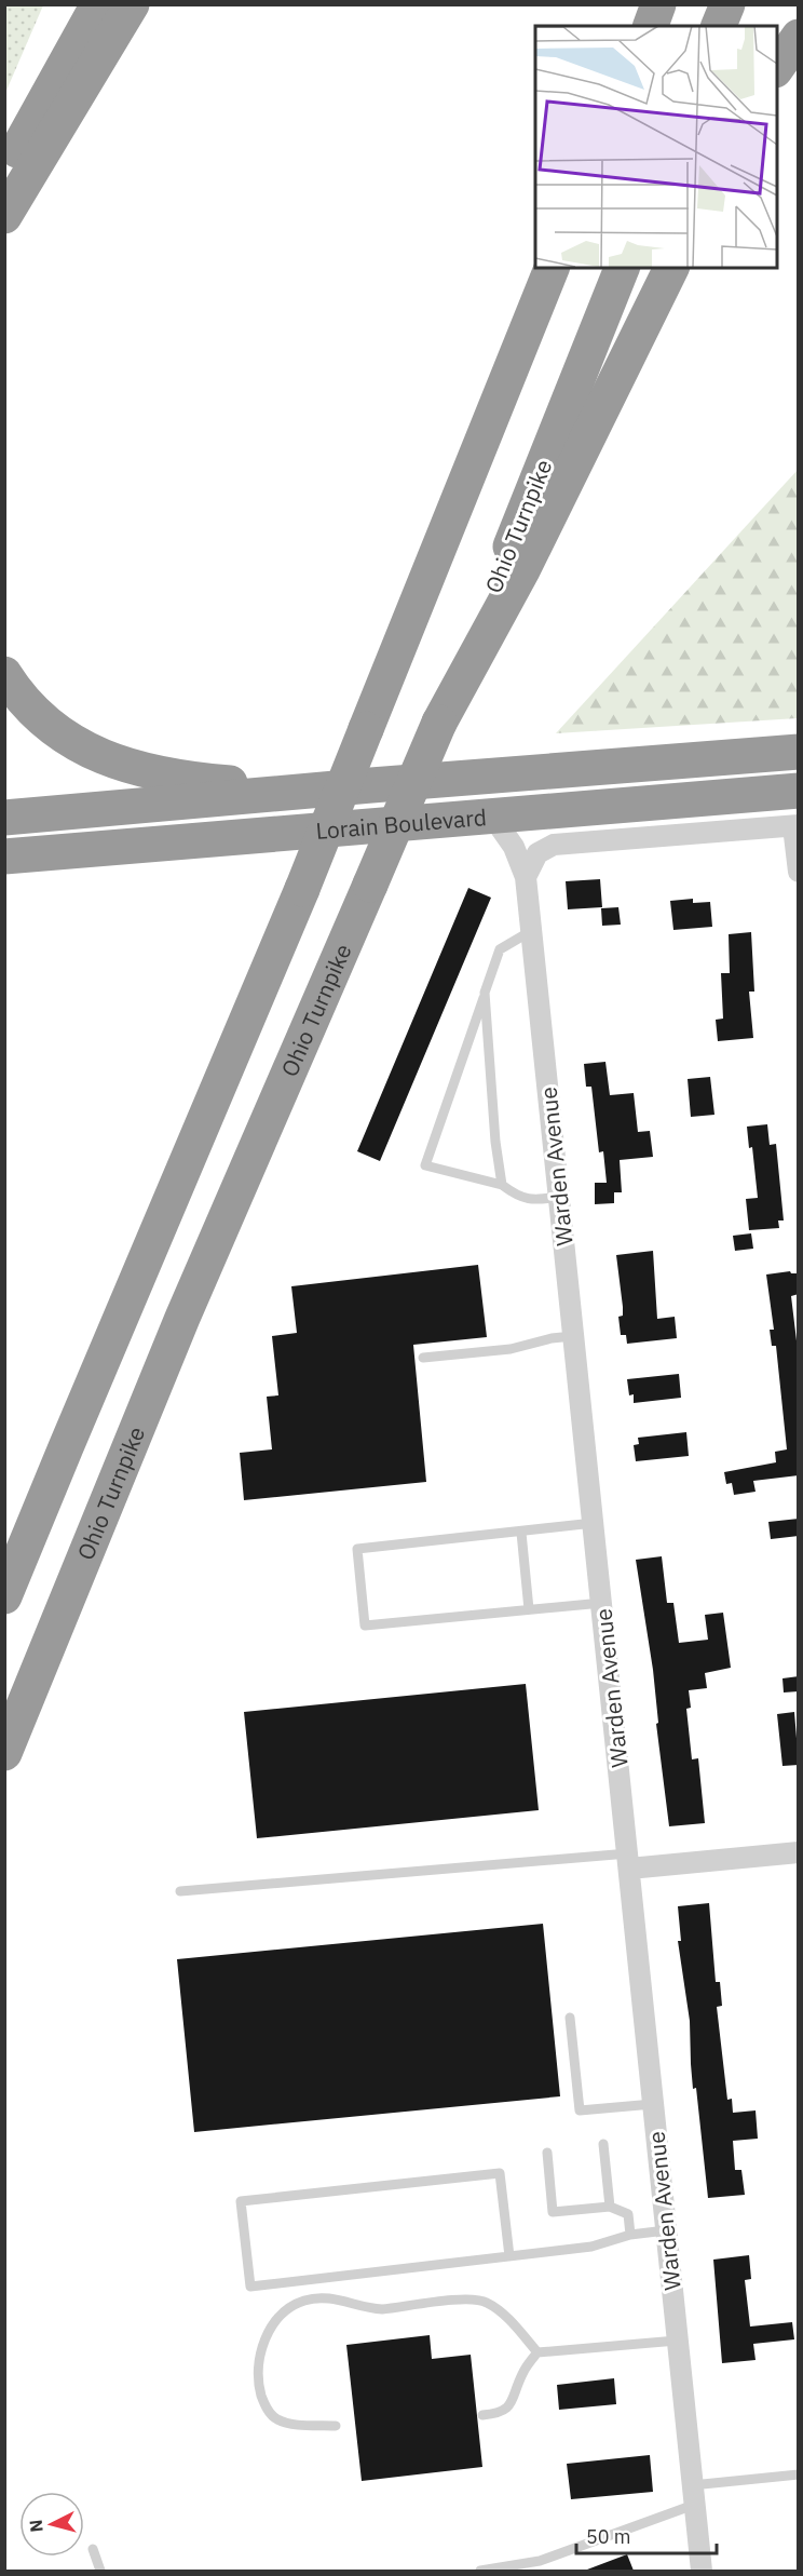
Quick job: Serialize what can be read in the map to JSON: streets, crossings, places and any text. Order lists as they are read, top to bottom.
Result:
{
  "streets": {
    "highway": ["Ohio Turnpike", "Lorain Boulevard"],
    "street": ["Warden Avenue"]
  },
  "crossings": [
    ["Lorain Boulevard", "Warden Avenue"]
  ],
  "scale_bar": "50 m",
  "north": "left"
}
